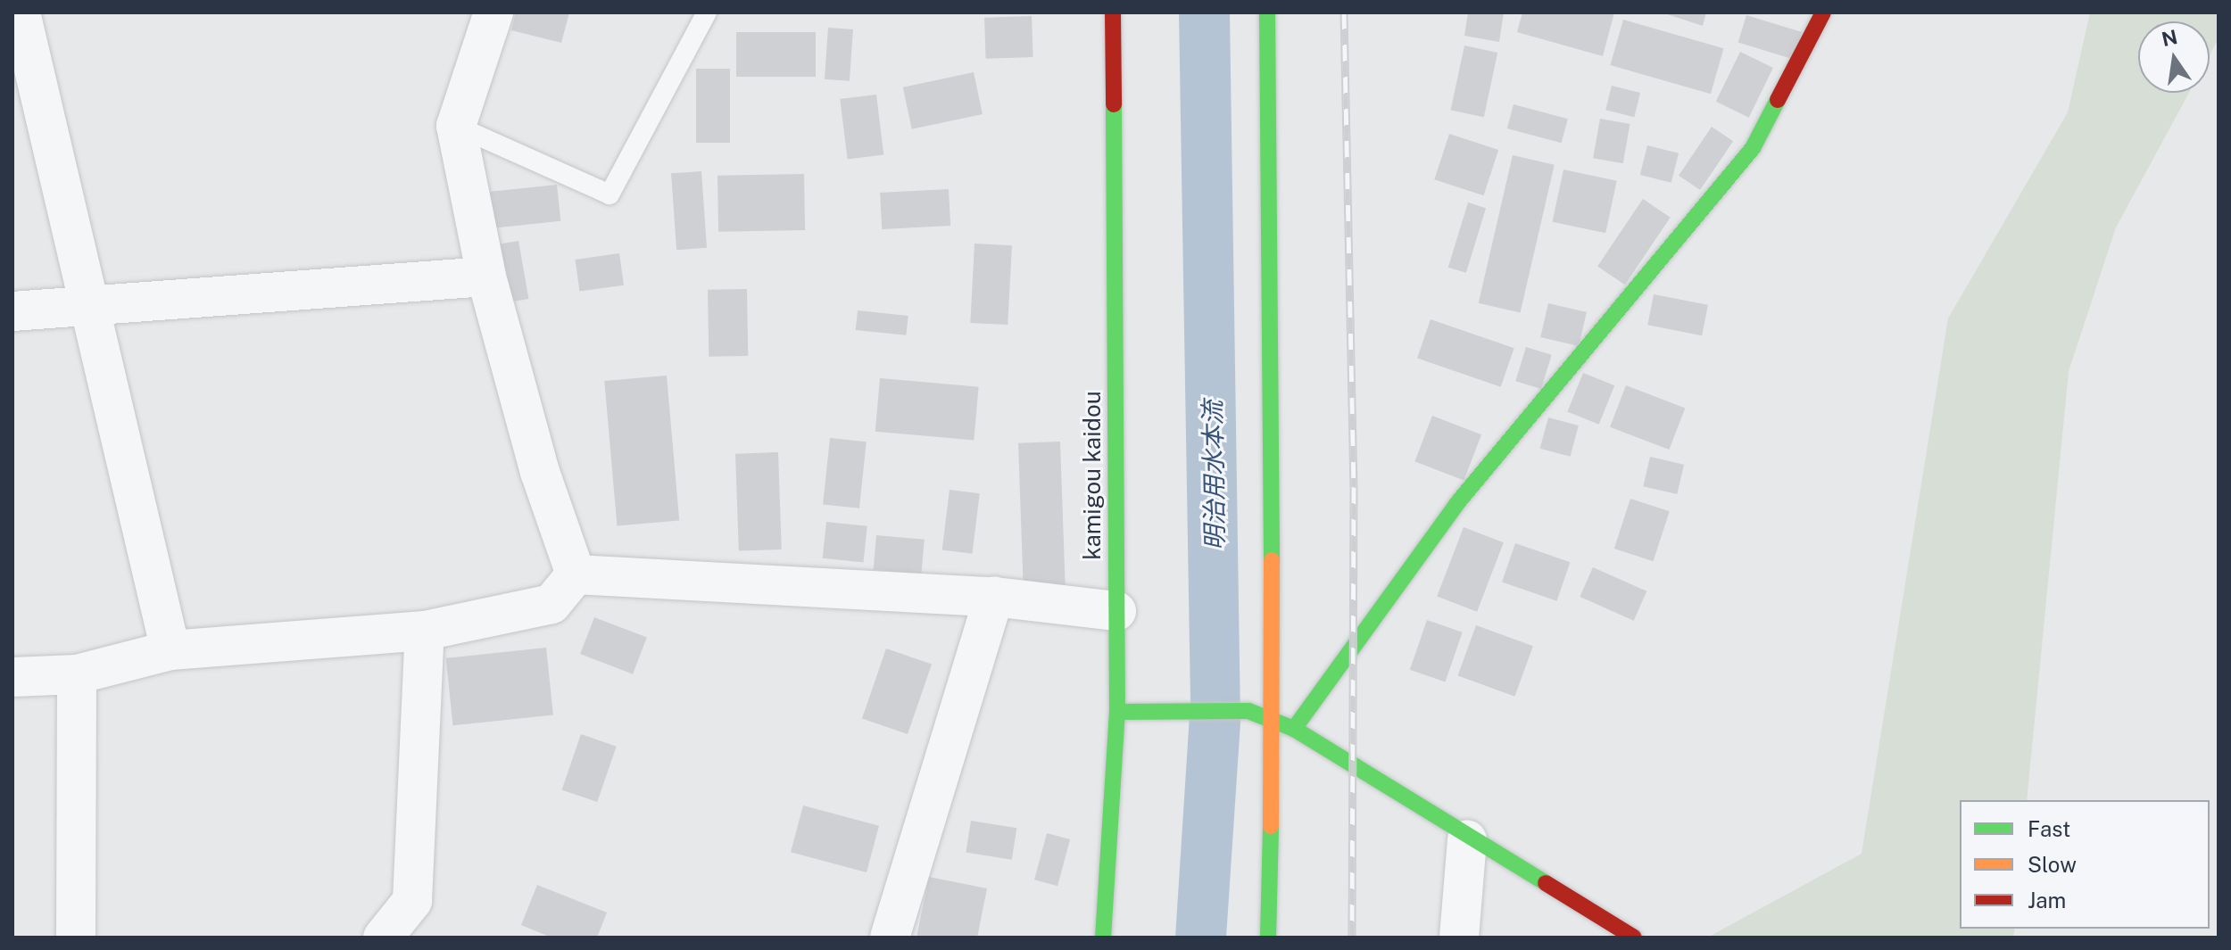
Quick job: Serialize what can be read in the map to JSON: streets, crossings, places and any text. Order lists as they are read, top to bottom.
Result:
{
  "streets": {
    "street": ["kamigou kaidou"]
  },
  "water": ["明治用水本流"],
  "legend": ["Fast", "Slow", "Jam"],
  "north": "top"
}
